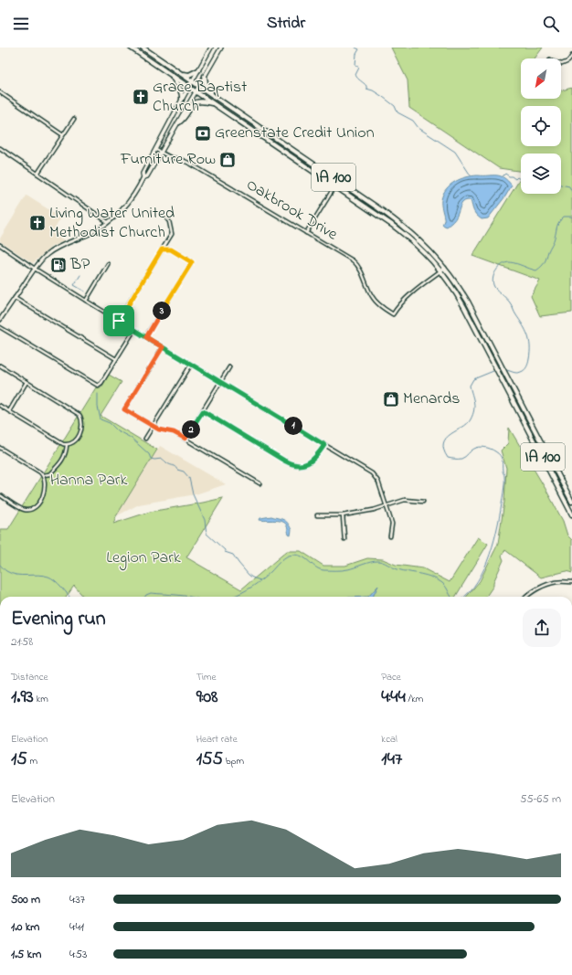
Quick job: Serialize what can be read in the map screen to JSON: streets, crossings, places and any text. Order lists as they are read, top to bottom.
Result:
{
  "streets": {
    "highway": ["IA 100"],
    "street": ["Oakbrook Drive"]
  },
  "crossings": [
    ["IA 100", "Oakbrook Drive"]
  ],
  "parks": ["Hanna Park", "Legion Park"],
  "places": {
    "church": ["Grace Baptist Church", "Living Water United Methodist Church"],
    "bank": ["Greenstate Credit Union"],
    "shop": ["Furniture Row", "Menards"],
    "fuel station": ["BP"]
  },
  "north": "bottom left",
  "page": {
    "header": "Stridr",
    "pins": ["3", "1", "2"],
    "heading": ["Evening run", "21:58"],
    "stats": [
      ["Distance", "1.93 km"],
      ["Time", "9:08"],
      ["Pace", "4:44 /km"],
      ["Elevation", "15 m"],
      ["Heart rate", "155 bpm"],
      ["kcal", "147"]
    ],
    "chart": ["Elevation", "55–65 m"],
    "list": [
      {
        "name": "500 m",
        "note": "4:37"
      },
      {
        "name": "1.0 km",
        "note": "4:41"
      },
      {
        "name": "1.5 km",
        "note": "4:53"
      }
    ]
  }
}
